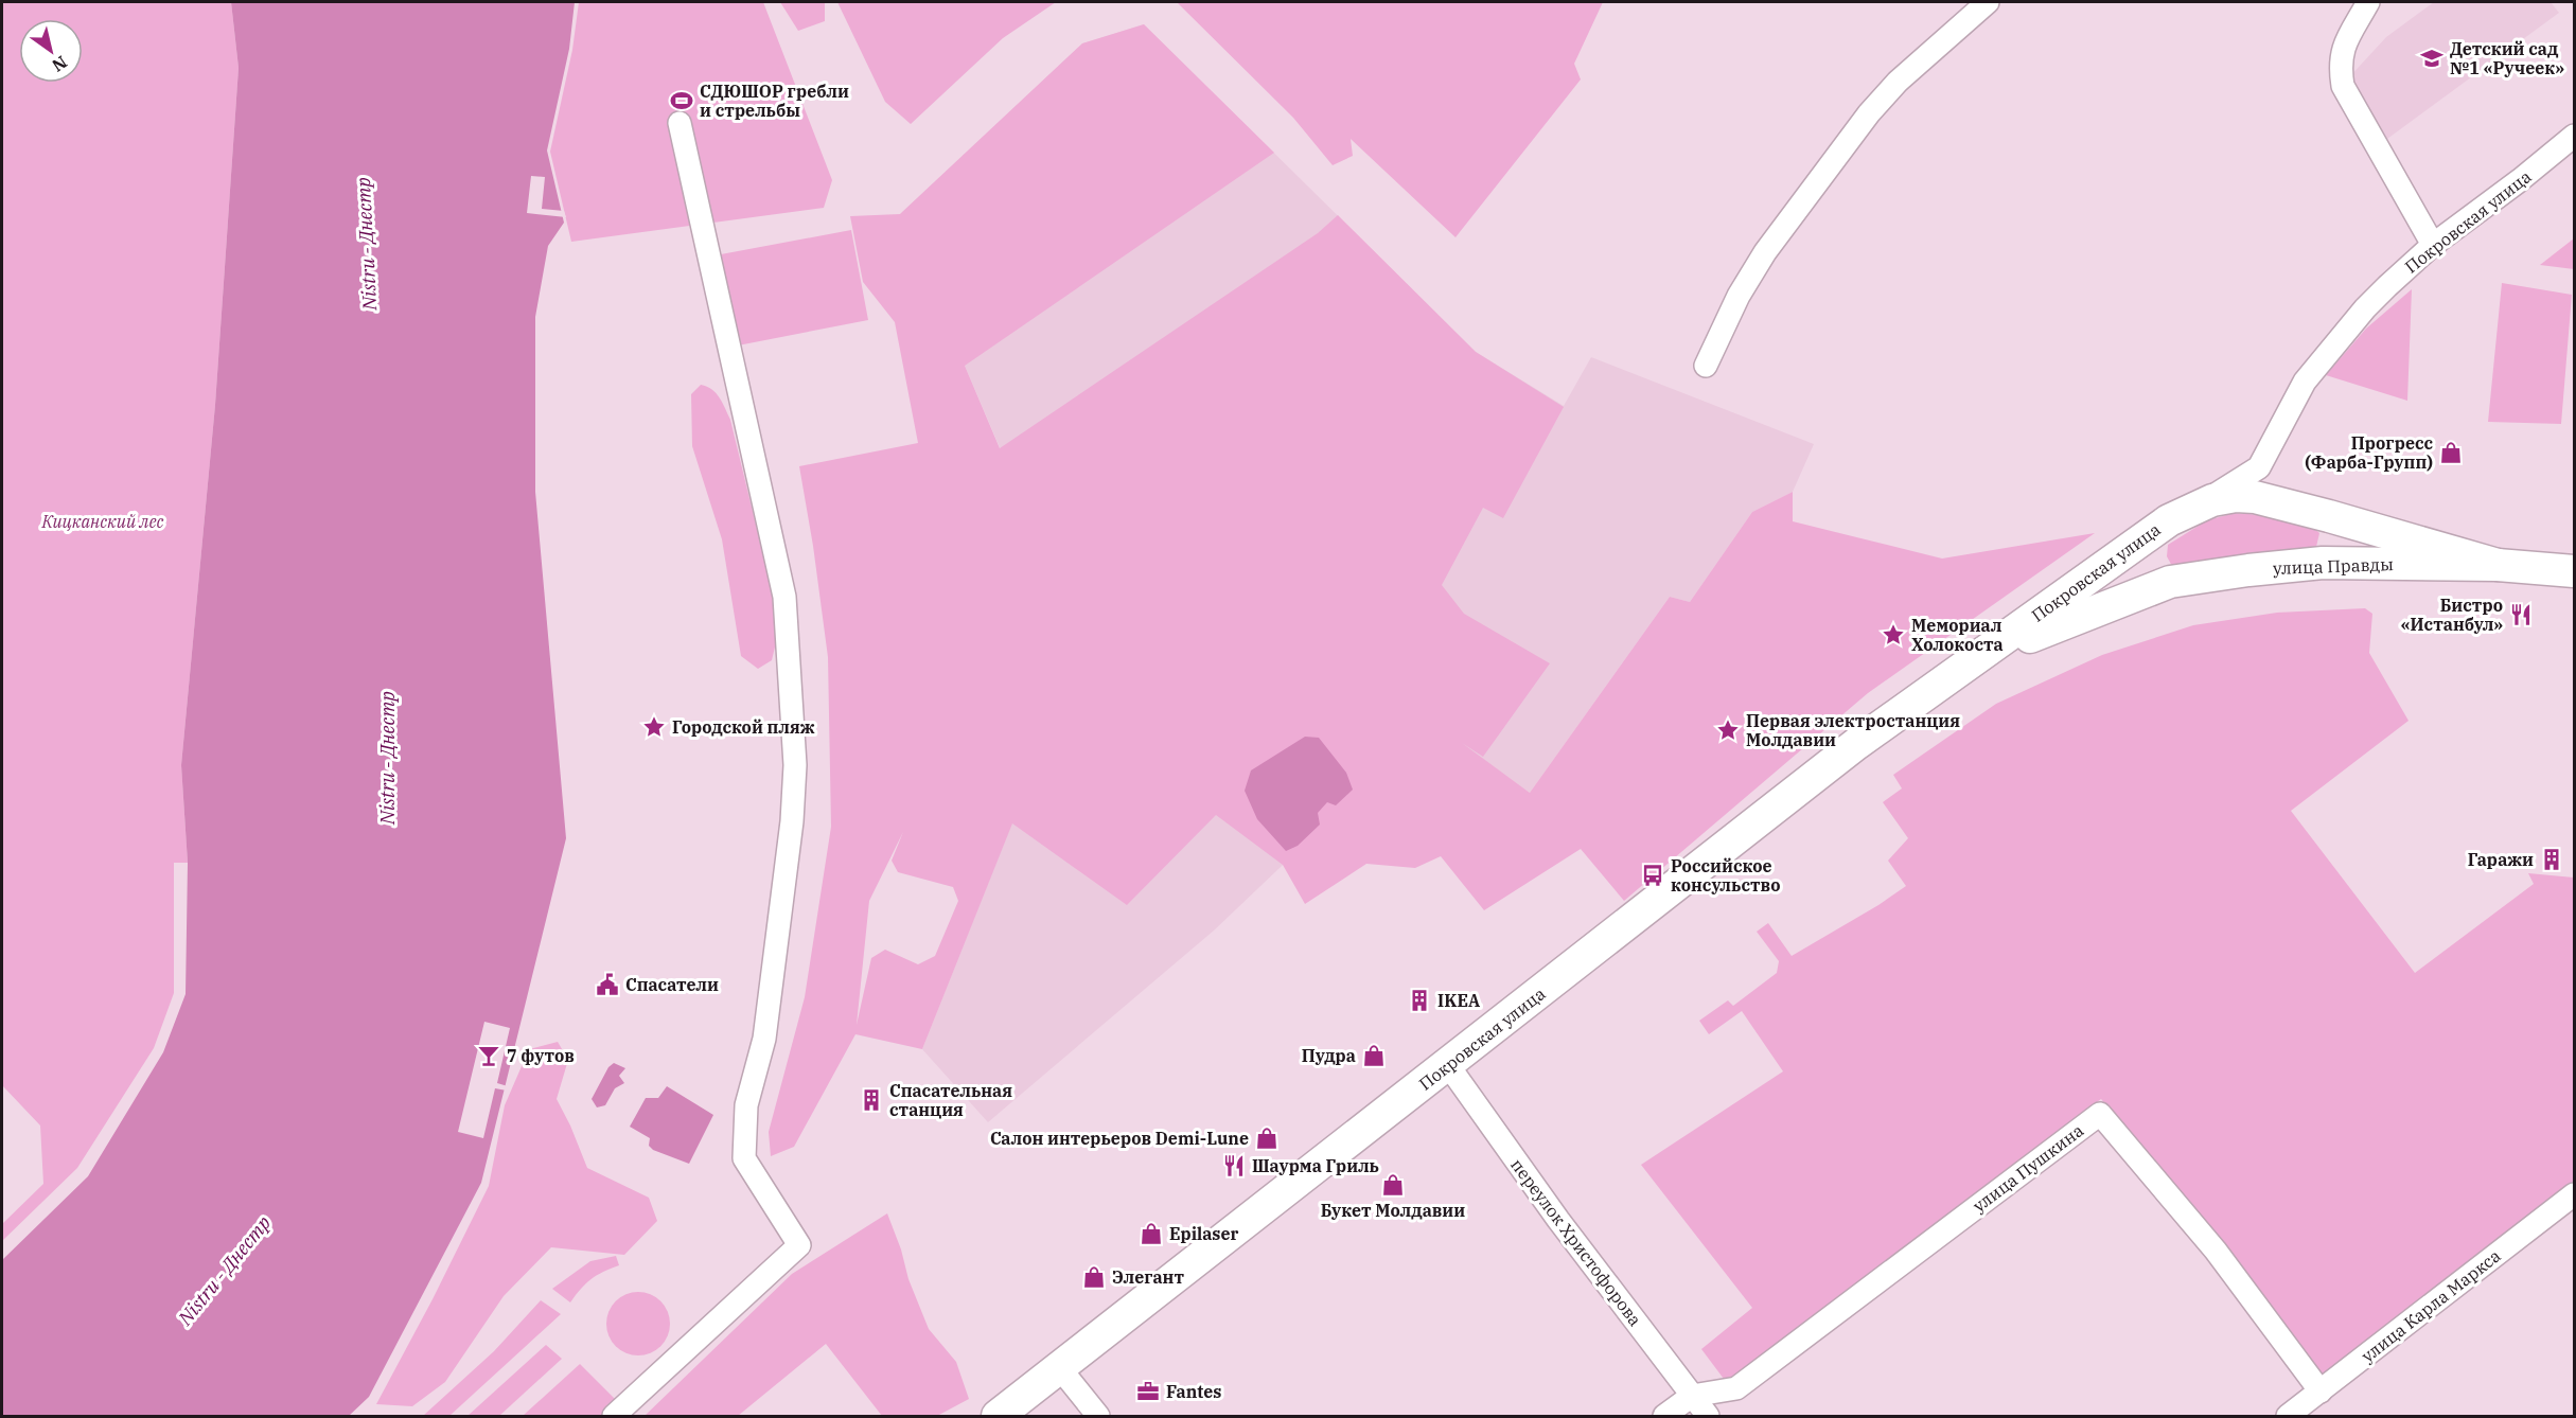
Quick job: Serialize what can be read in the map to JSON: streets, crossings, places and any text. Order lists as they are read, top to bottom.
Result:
{
  "streets": {
    "main road": ["Покровская улица", "улица Правды"],
    "street": ["улица Пушкина", "переулок Христофорова", "улица Карла Маркса"]
  },
  "crossings": [
    ["Покровская улица", "улица Правды"],
    ["Покровская улица", "переулок Христофорова"],
    ["улица Пушкина", "переулок Христофорова"],
    ["улица Пушкина", "улица Карла Маркса"]
  ],
  "water": ["Nistru - Днестр"],
  "parks": ["Кицканский лес"],
  "places": {
    "school or university": ["Детский сад №1 «Ручеек»"],
    "sports": ["СДЮШОР гребли и стрельбы"],
    "shop": [
      "Прогресс (Фарба-Групп)",
      "Пудра",
      "Салон интерьеров Demi-Lune",
      "Букет Молдавии",
      "Epilaser",
      "Элегант"
    ],
    "restaurant": ["Бистро «Истанбул»", "Шаурма Гриль"],
    "place": ["Мемориал Холокоста", "Городской пляж", "Первая электростанция Молдавии"],
    "building": ["Гаражи", "IKEA", "Спасательная станция"],
    "bus stop": ["Российское консульство"],
    "public building": ["Спасатели"],
    "bar": ["7 футов"],
    "office": ["Fantes"]
  },
  "north": "bottom right"
}
